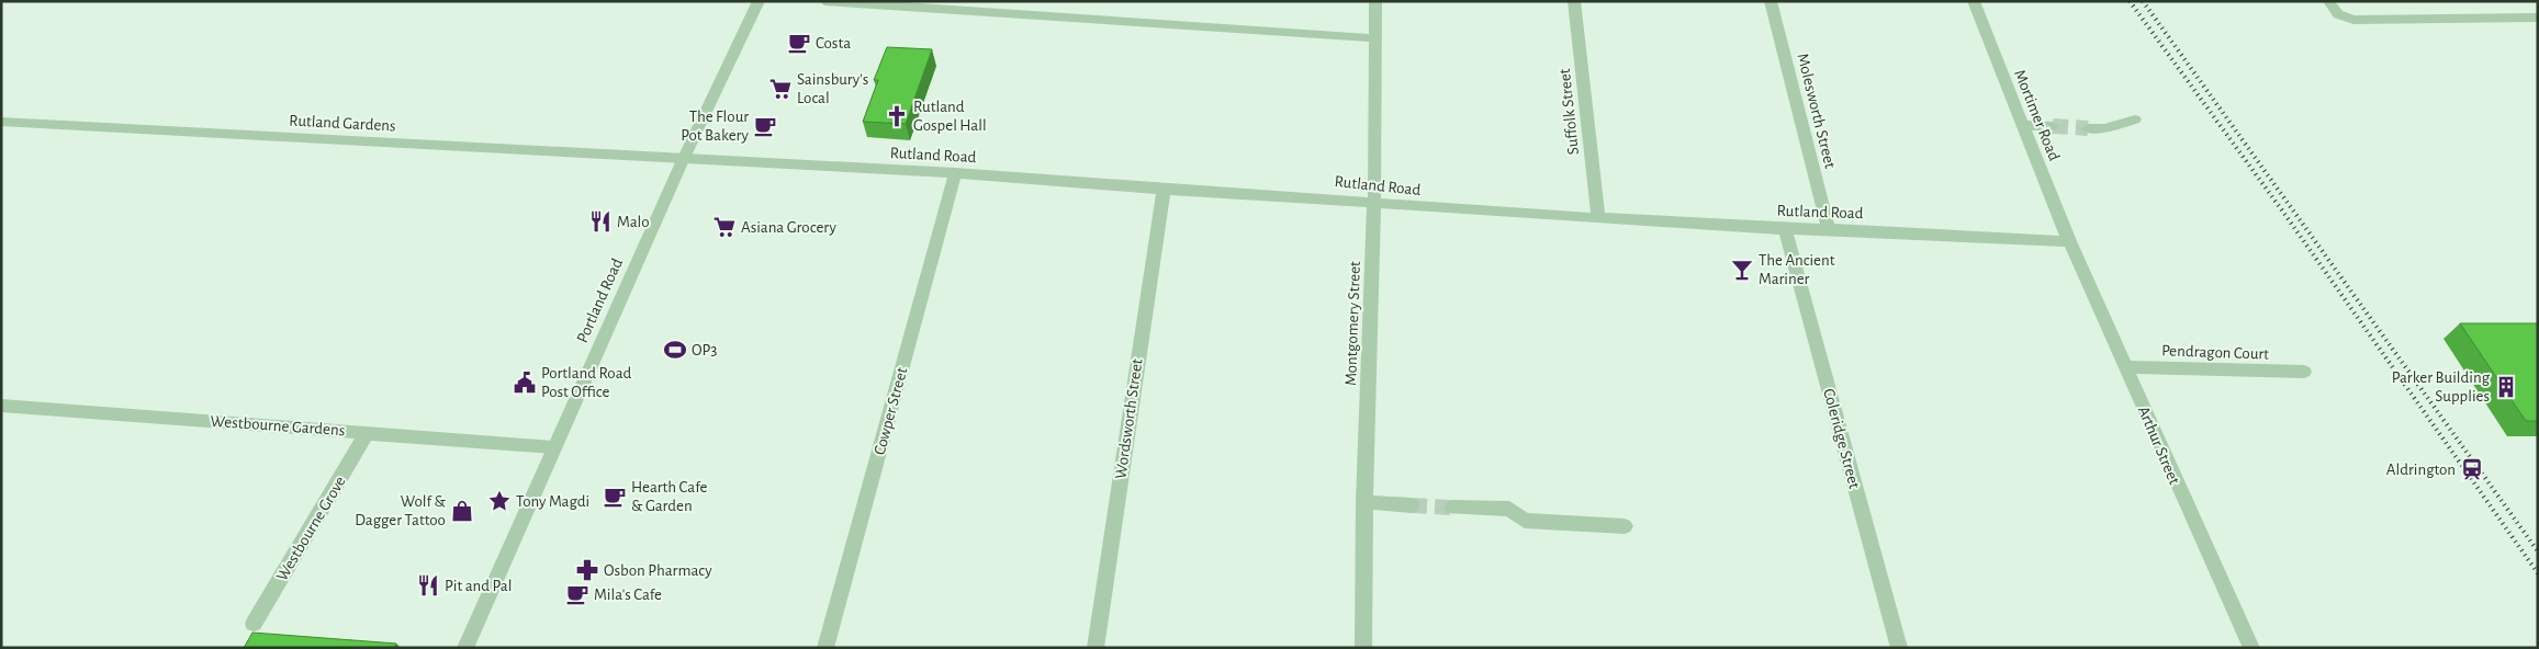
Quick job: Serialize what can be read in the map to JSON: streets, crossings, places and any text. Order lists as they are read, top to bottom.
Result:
{
  "streets": {
    "street": [
      "Molesworth Street",
      "Suffolk Street",
      "Mortimer Road",
      "Rutland Gardens",
      "Rutland Road",
      "Portland Road",
      "Montgomery Street",
      "Pendragon Court",
      "Cowper Street",
      "Wordsworth Street",
      "Westbourne Gardens",
      "Coleridge Street",
      "Arthur Street",
      "Westbourne Grove"
    ]
  },
  "crossings": [
    ["Molesworth Street", "Rutland Road"],
    ["Suffolk Street", "Rutland Road"],
    ["Mortimer Road", "Rutland Road"],
    ["Mortimer Road", "Arthur Street"],
    ["Rutland Gardens", "Rutland Road"],
    ["Rutland Gardens", "Portland Road"],
    ["Rutland Road", "Portland Road"],
    ["Rutland Road", "Montgomery Street"],
    ["Rutland Road", "Cowper Street"],
    ["Rutland Road", "Wordsworth Street"],
    ["Rutland Road", "Coleridge Street"],
    ["Rutland Road", "Arthur Street"],
    ["Portland Road", "Westbourne Gardens"],
    ["Pendragon Court", "Arthur Street"],
    ["Westbourne Gardens", "Westbourne Grove"]
  ],
  "places": {
    "cafe": [
      "Costa",
      "The Flour Pot Bakery",
      "Hearth Cafe & Garden",
      "Mila's Cafe"
    ],
    "supermarket": ["Sainsbury's Local", "Asiana Grocery"],
    "church": ["Rutland Gospel Hall"],
    "restaurant": ["Malo", "Pit and Pal"],
    "bar": ["The Ancient Mariner"],
    "sports": ["OP3"],
    "public building": ["Portland Road Post Office"],
    "building": ["Parker Building Supplies"],
    "station": ["Aldrington"],
    "place": ["Tony Magdi"],
    "shop": ["Wolf & Dagger Tattoo"],
    "pharmacy": ["Osbon Pharmacy"]
  }
}
